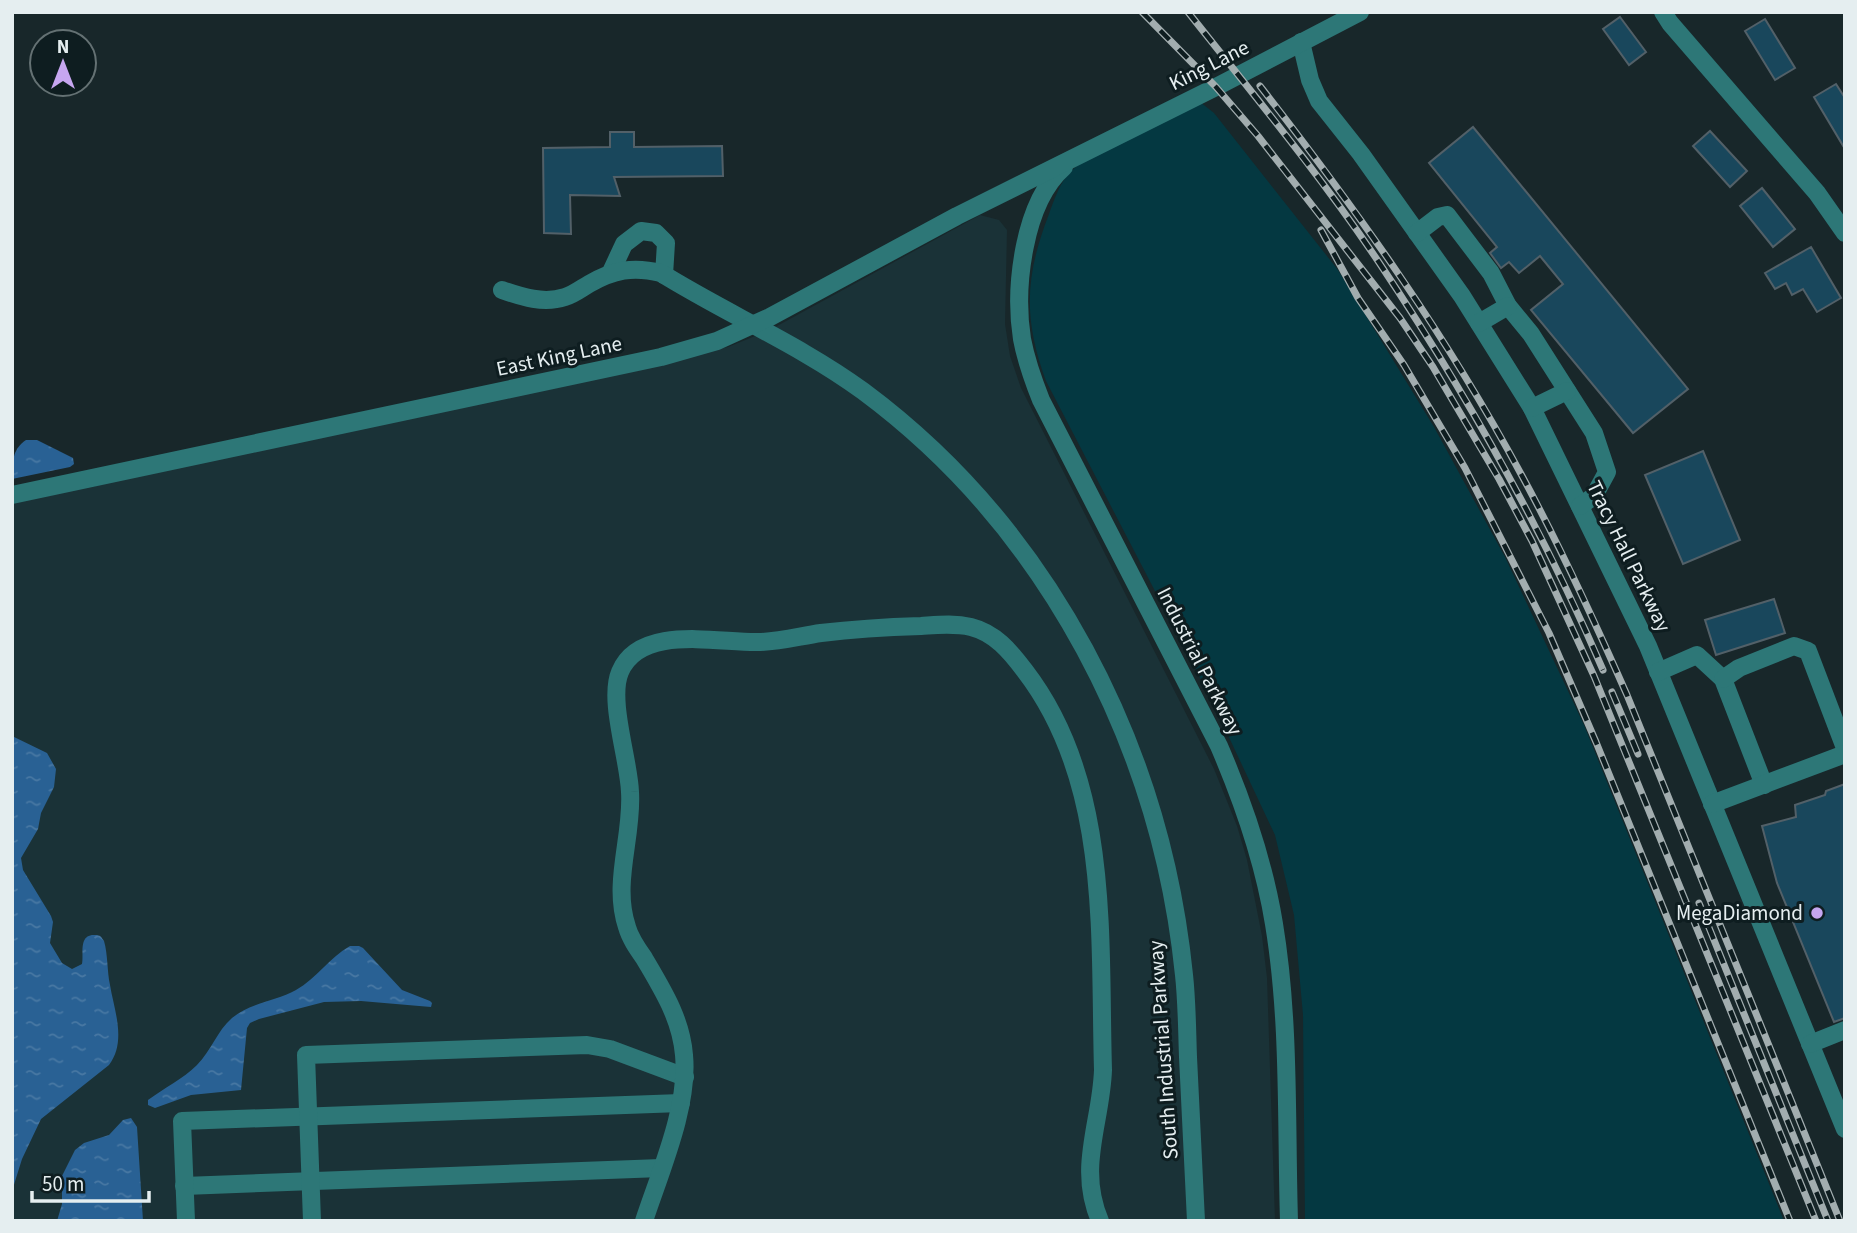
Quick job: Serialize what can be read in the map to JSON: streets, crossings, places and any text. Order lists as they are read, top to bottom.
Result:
{
  "streets": {
    "street": [
      "King Lane",
      "East King Lane",
      "Tracy Hall Parkway",
      "Industrial Parkway",
      "South Industrial Parkway"
    ]
  },
  "crossings": [
    ["King Lane", "East King Lane"],
    ["King Lane", "Tracy Hall Parkway"],
    ["King Lane", "Industrial Parkway"],
    ["East King Lane", "Industrial Parkway"],
    ["East King Lane", "South Industrial Parkway"]
  ],
  "places": ["MegaDiamond"],
  "scale_bar": "50 m",
  "north": "top"
}
